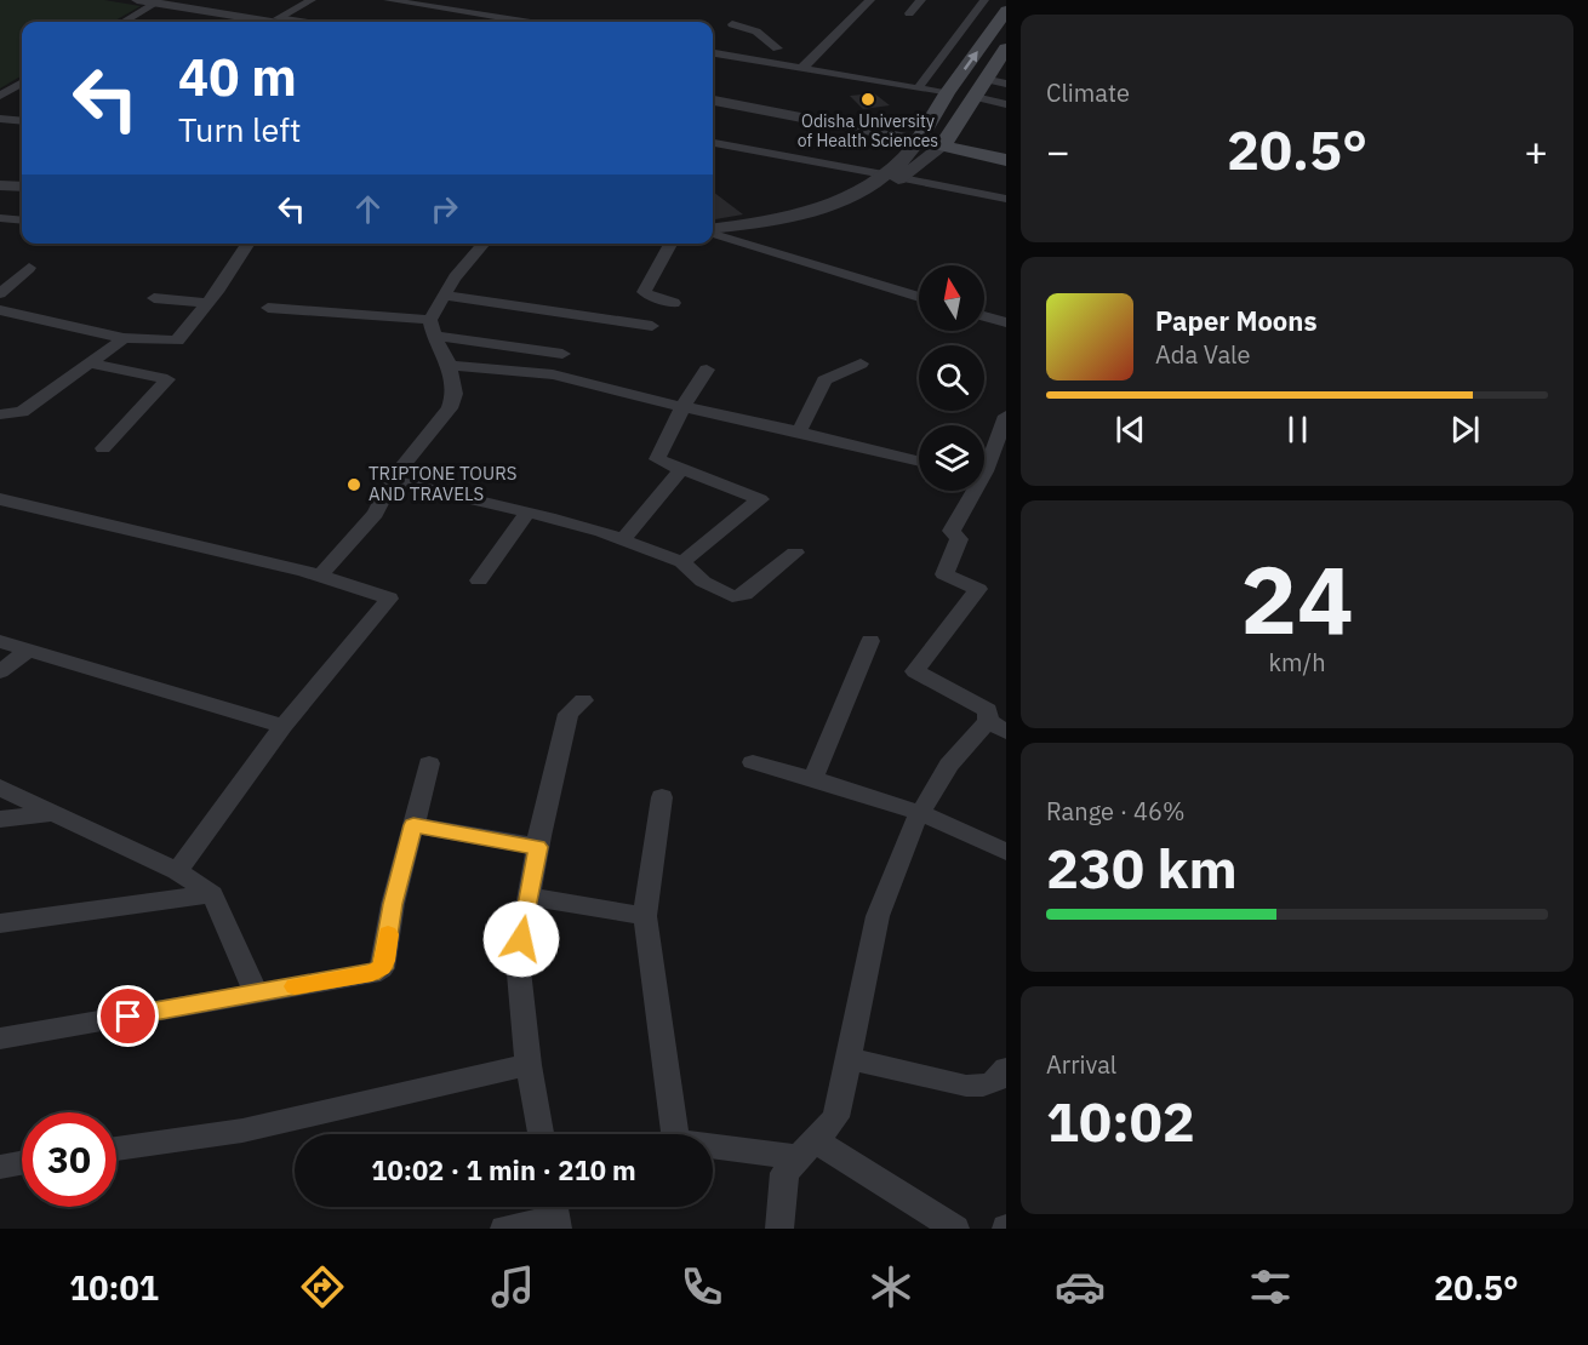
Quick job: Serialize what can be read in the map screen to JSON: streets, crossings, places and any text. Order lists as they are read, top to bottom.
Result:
{
  "places": ["Odisha University of Health Sciences", "TRIPTONE TOURS AND TRAVELS"],
  "north": "top",
  "page": {
    "tile": [
      "Climate",
      ["24", "km/h"],
      ["Range · 46%", "230 km"],
      ["Arrival", "10:02"]
    ],
    "turn": ["40 m", "Turn left"],
    "heat": ["−", "20.5°", "+"],
    "song": ["Paper Moons", "Ada Vale"],
    "limit": "30",
    "trip": "10:02 · 1 min · 210 m",
    "tabs": ["10:01", "20.5°"]
  }
}
